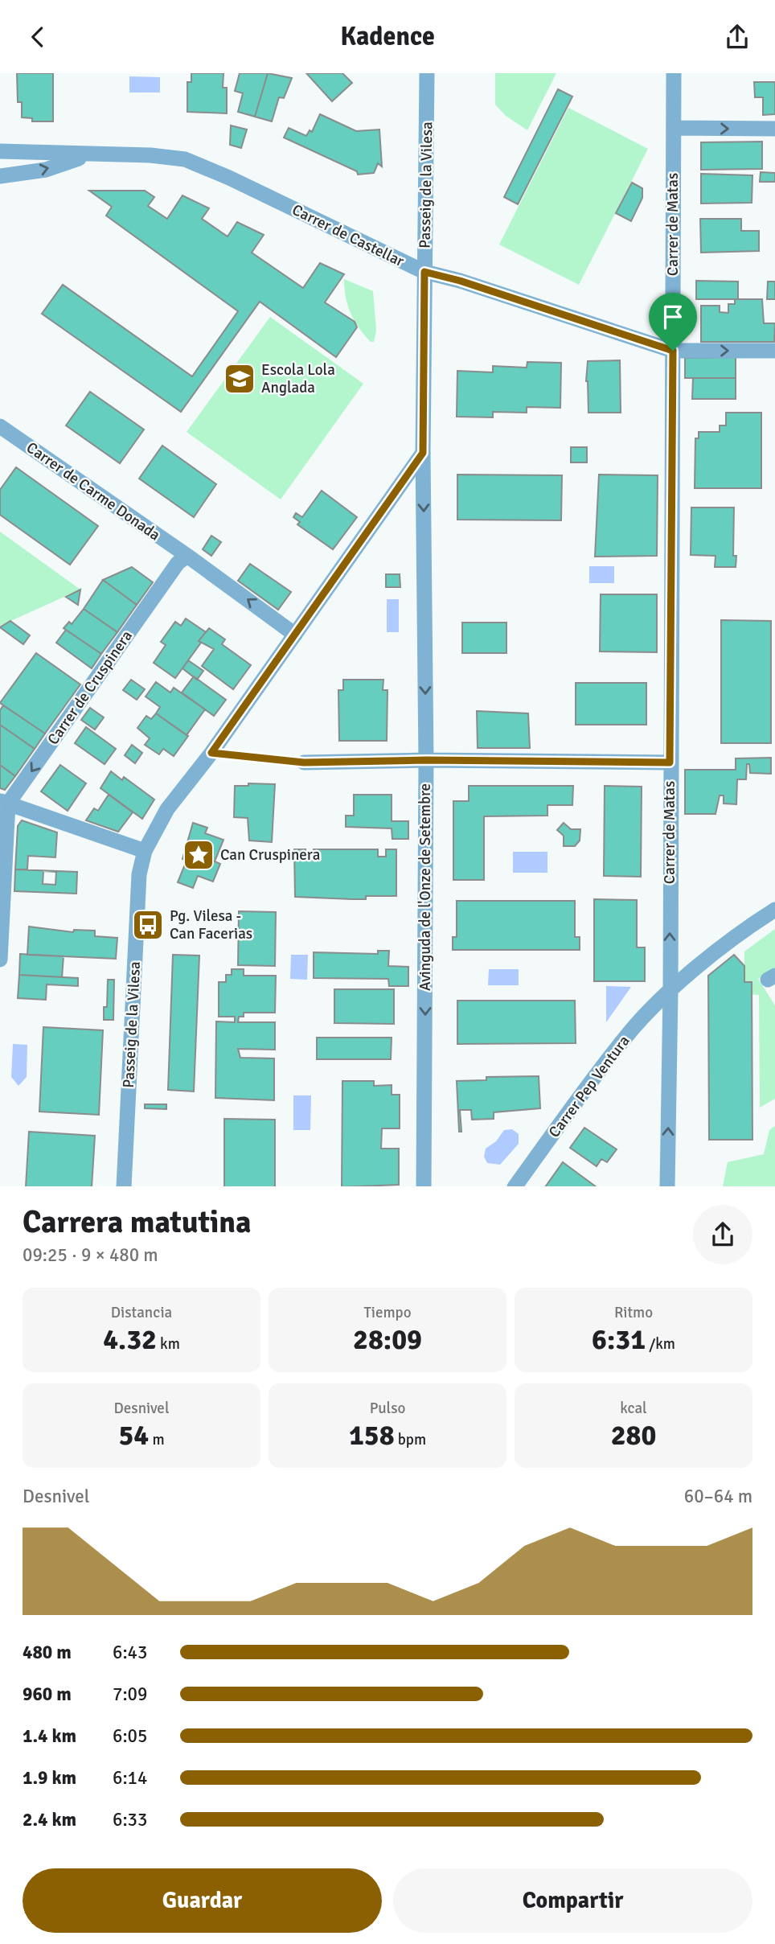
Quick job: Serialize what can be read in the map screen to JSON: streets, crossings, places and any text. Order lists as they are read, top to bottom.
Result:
{
  "streets": {
    "street": [
      "Passeig de la Vilesa",
      "Carrer de Matas",
      "Carrer de Castellar",
      "Carrer de Carme Donada",
      "Carrer de Cruspinera",
      "Avinguda de l'Onze de Setembre",
      "Carrer Pep Ventura"
    ]
  },
  "crossings": [
    ["Passeig de la Vilesa", "Carrer de Castellar"],
    ["Passeig de la Vilesa", "Avinguda de l'Onze de Setembre"],
    ["Carrer de Matas", "Carrer de Castellar"],
    ["Carrer de Matas", "Carrer Pep Ventura"],
    ["Carrer de Carme Donada", "Carrer de Cruspinera"]
  ],
  "one_way": ["Carrer de Matas", "Carrer de Cruspinera", "Avinguda de l'Onze de Setembre"],
  "places": {
    "school or university": ["Escola Lola Anglada"],
    "place": ["Can Cruspinera"],
    "bus stop": ["Pg. Vilesa - Can Facerias"]
  },
  "page": {
    "header": "Kadence",
    "heading": ["Carrera matutina", "09:25 · 9 × 480 m"],
    "stats": [
      ["Distancia", "4.32 km"],
      ["Tiempo", "28:09"],
      ["Ritmo", "6:31 /km"],
      ["Desnivel", "54 m"],
      ["Pulso", "158 bpm"],
      ["kcal", "280"]
    ],
    "chart": ["Desnivel", "60–64 m"],
    "list": [
      {
        "name": "480 m",
        "note": "6:43"
      },
      {
        "name": "960 m",
        "note": "7:09"
      },
      {
        "name": "1.4 km",
        "note": "6:05"
      },
      {
        "name": "1.9 km",
        "note": "6:14"
      },
      {
        "name": "2.4 km",
        "note": "6:33"
      }
    ],
    "buttons": ["Guardar", "Compartir"]
  }
}
